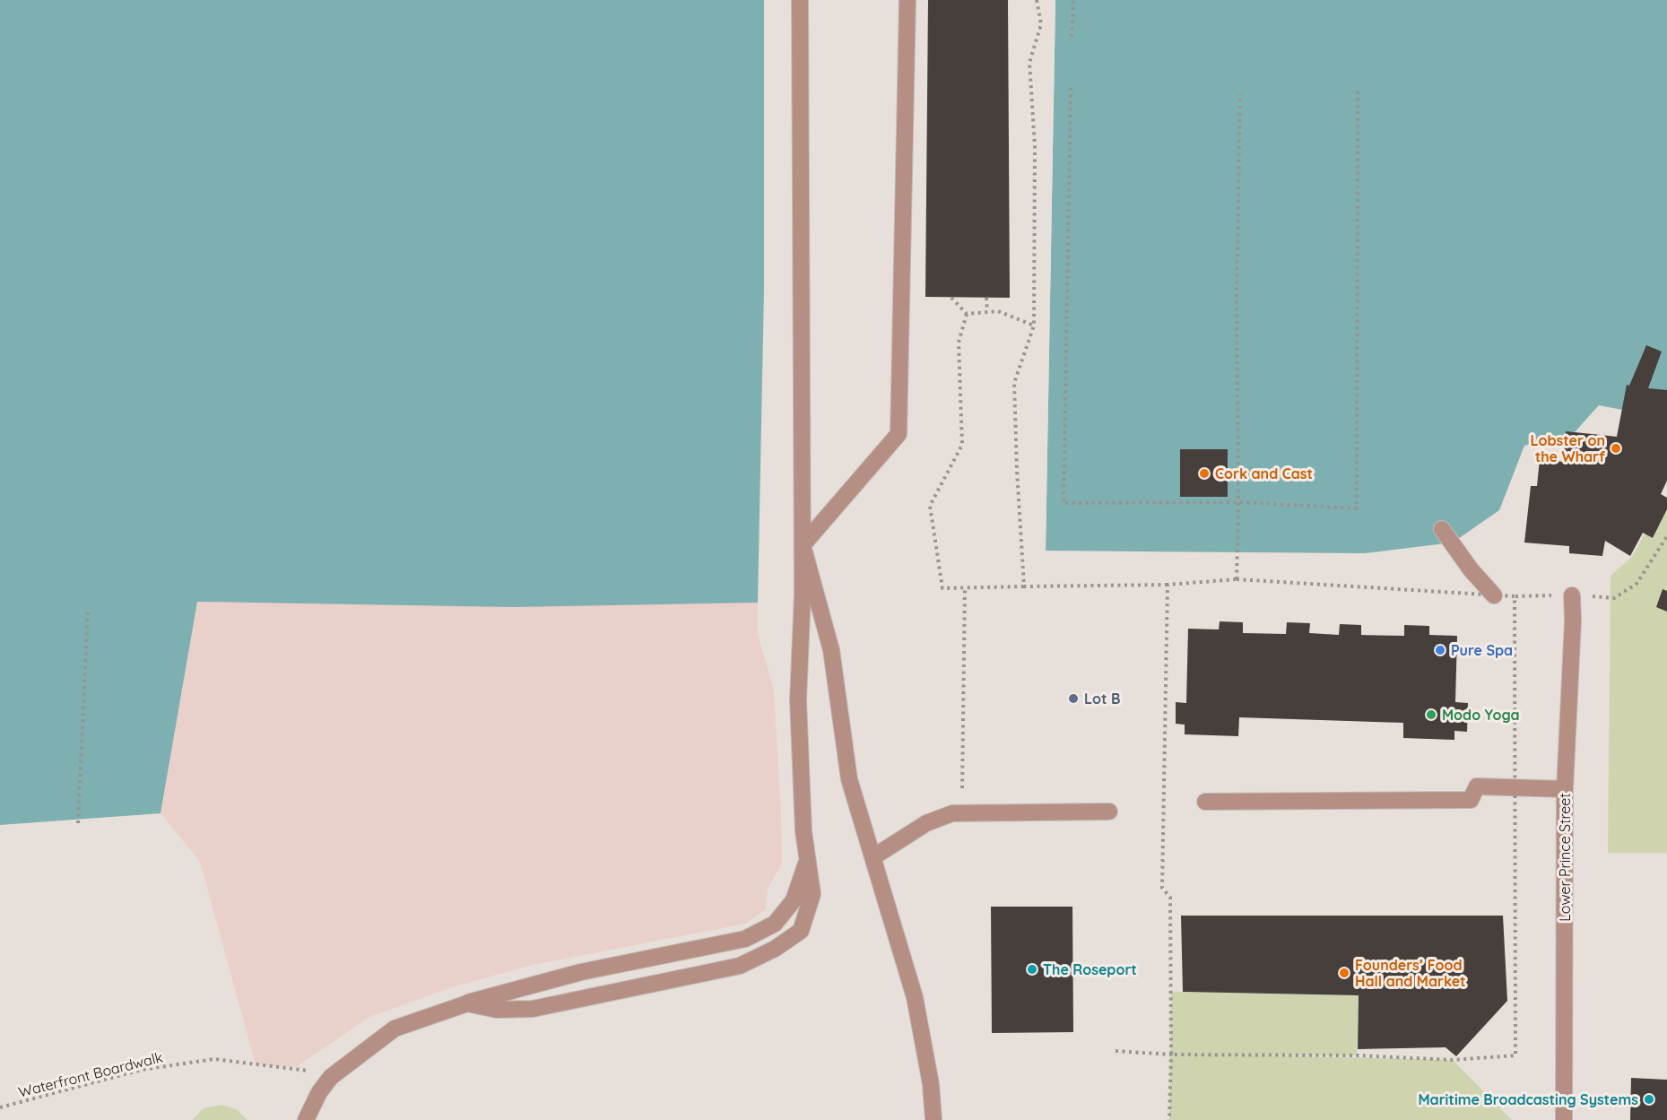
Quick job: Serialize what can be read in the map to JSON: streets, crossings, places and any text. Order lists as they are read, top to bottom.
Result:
{
  "streets": {
    "street": ["Lower Prince Street"],
    "path": ["Waterfront Boardwalk"]
  },
  "places": [
    "Lobster on the Wharf",
    "Cork and Cast",
    "Pure Spa",
    "Lot B",
    "Modo Yoga",
    "The Roseport",
    "Founders’ Food Hall and Market",
    "Maritime Broadcasting Systems"
  ]
}
